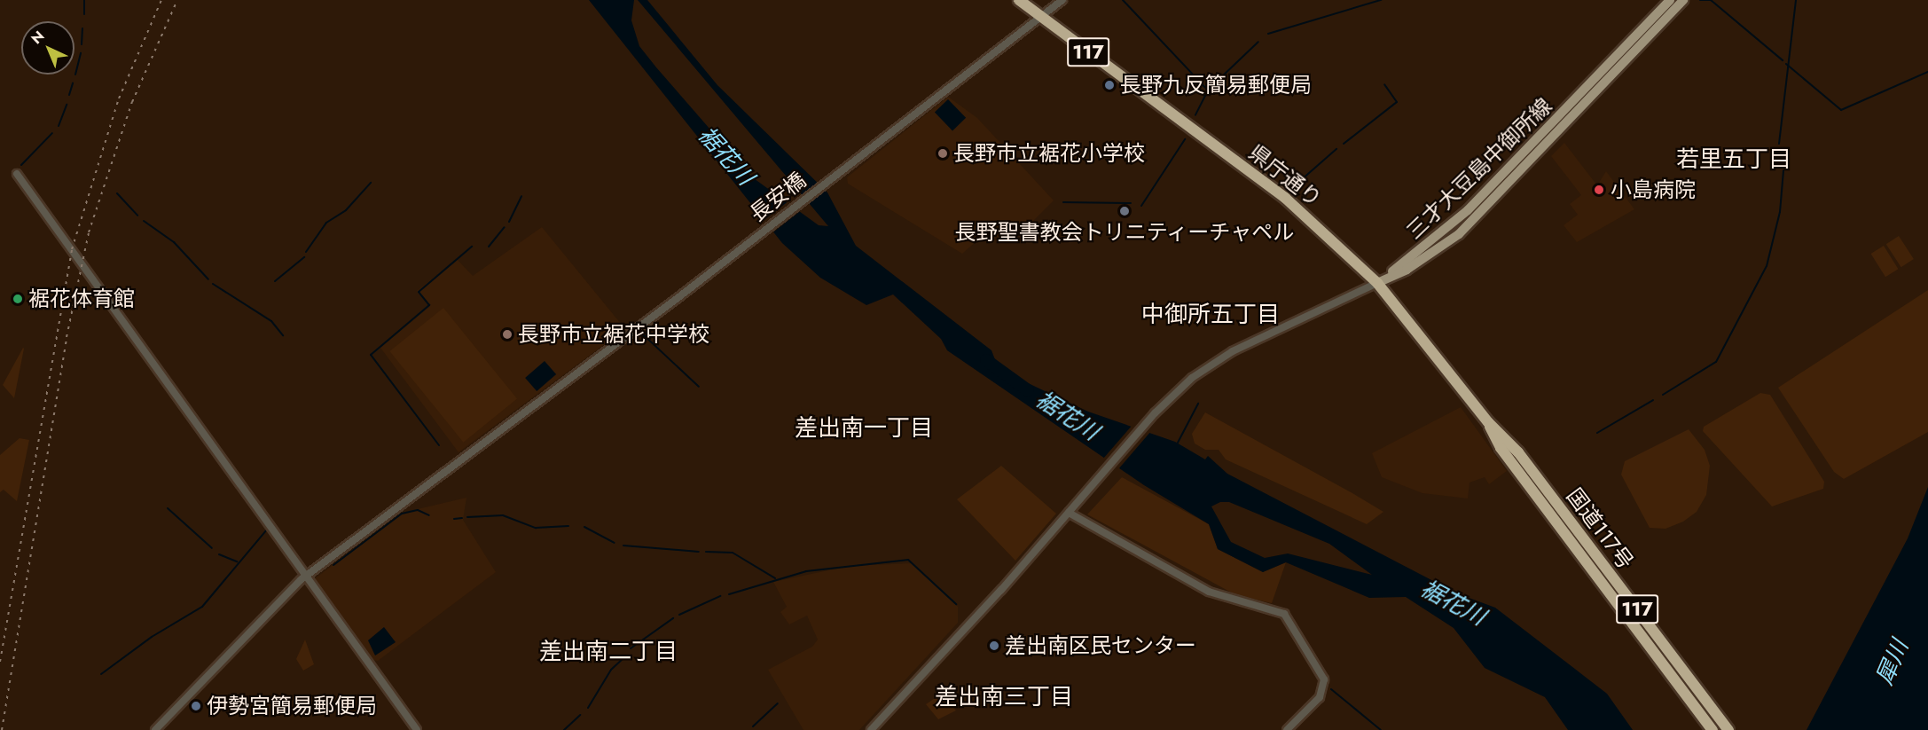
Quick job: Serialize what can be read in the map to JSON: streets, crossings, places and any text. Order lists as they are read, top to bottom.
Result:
{
  "streets": {
    "highway": ["117", "県庁通り", "国道117号"],
    "main road": ["三才大豆島中御所線"],
    "street": ["長安橋"]
  },
  "crossings": [
    ["三才大豆島中御所線", "県庁通り"],
    ["県庁通り", "長安橋"],
    ["県庁通り", "国道117号"]
  ],
  "districts": [
    "若里五丁目",
    "中御所五丁目",
    "差出南一丁目",
    "差出南二丁目",
    "差出南三丁目"
  ],
  "water": ["裾花川", "犀川"],
  "places": [
    "長野九反簡易郵便局",
    "長野市立裾花小学校",
    "小島病院",
    "長野聖書教会トリニティーチャペル",
    "裾花体育館",
    "長野市立裾花中学校",
    "差出南区民センター",
    "伊勢宮簡易郵便局"
  ],
  "north": "top left"
}
